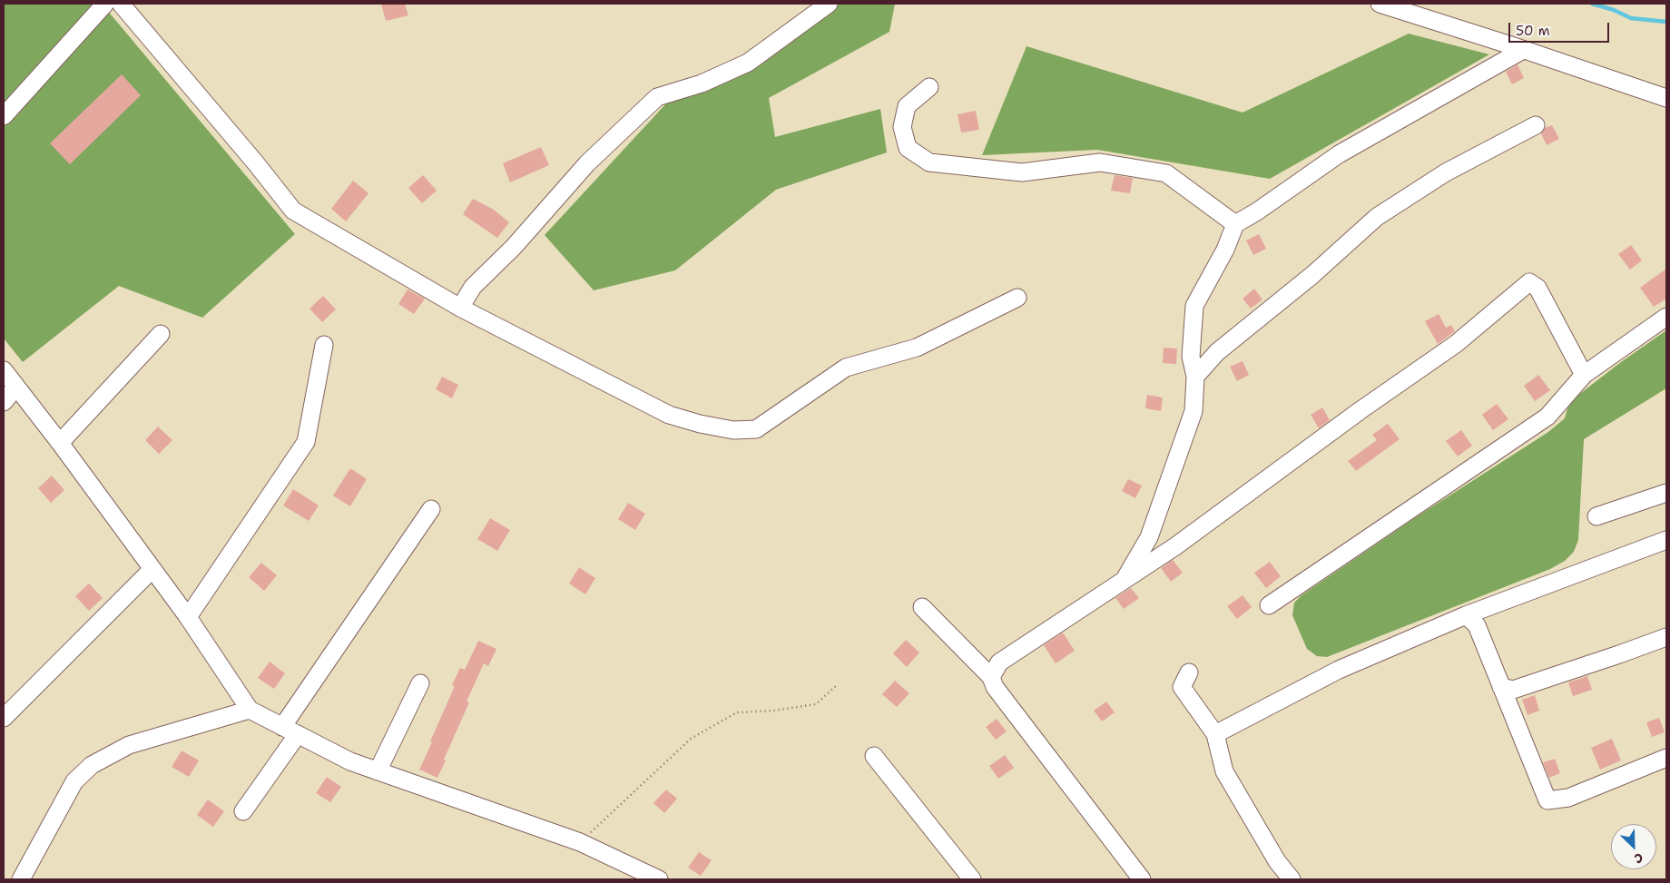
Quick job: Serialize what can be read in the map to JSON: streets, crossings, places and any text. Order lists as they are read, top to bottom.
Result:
{
  "scale_bar": "50 m",
  "north": "bottom right"
}
